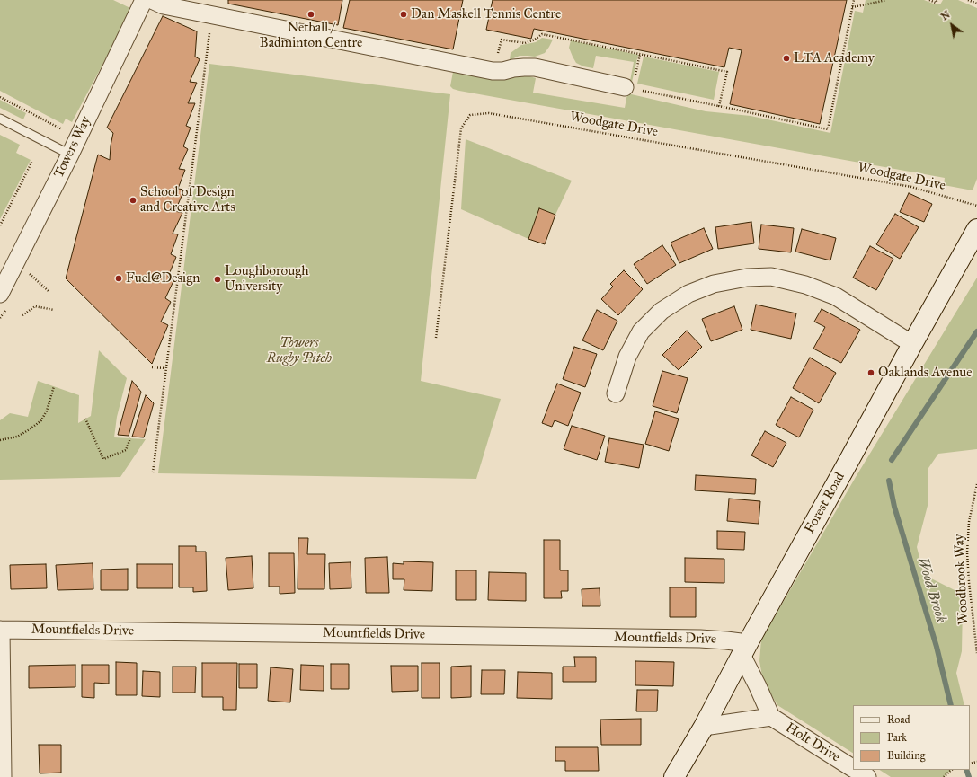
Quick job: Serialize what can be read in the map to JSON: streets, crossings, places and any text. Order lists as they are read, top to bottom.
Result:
{
  "streets": {
    "street": [
      "Towers Way",
      "Forest Road",
      "Mountfields Drive",
      "Holt Drive"
    ],
    "path": ["Woodgate Drive", "Woodbrook Way"]
  },
  "crossings": [
    ["Forest Road", "Mountfields Drive"],
    ["Forest Road", "Holt Drive"],
    ["Mountfields Drive", "Holt Drive"]
  ],
  "water": ["Wood Brook"],
  "parks": ["Towers Rugby Pitch"],
  "places": [
    "Netball / Badminton Centre",
    "Dan Maskell Tennis Centre",
    "LTA Academy",
    "School of Design and Creative Arts",
    "Fuel@Design",
    "Loughborough University",
    "Oaklands Avenue"
  ],
  "legend": ["Road", "Park", "Building"],
  "north": "top left"
}
